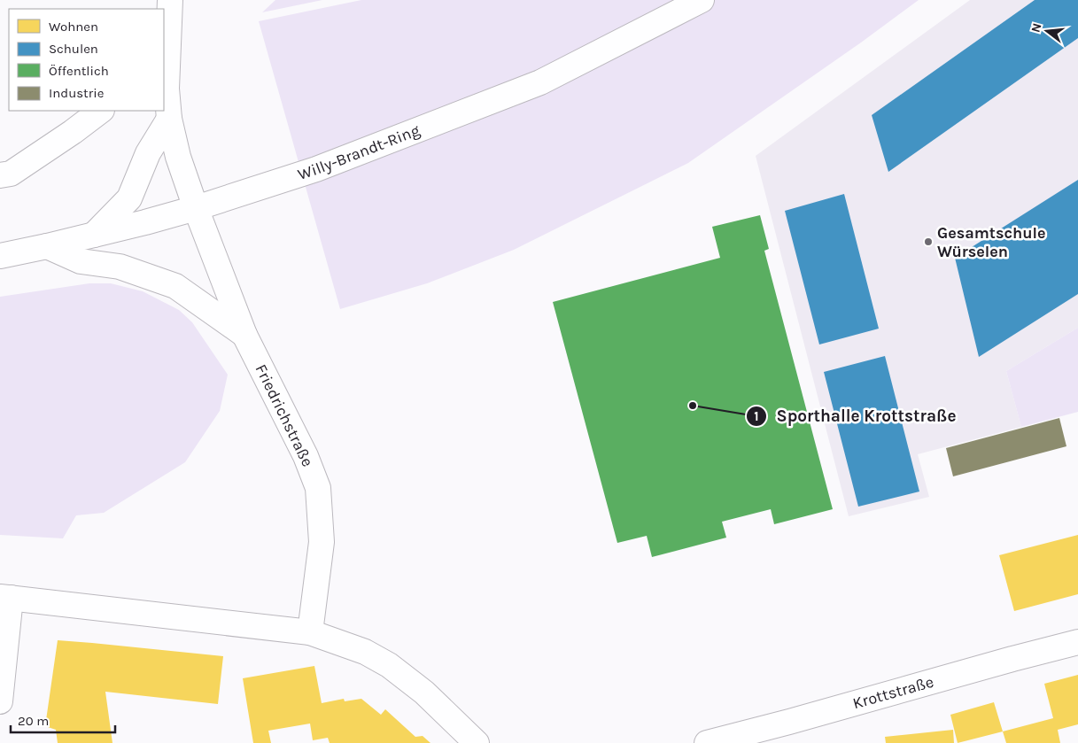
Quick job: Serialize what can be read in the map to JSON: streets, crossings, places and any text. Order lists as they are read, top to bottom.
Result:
{
  "streets": {
    "street": ["Willy-Brandt-Ring", "Friedrichstraße", "Krottstraße"]
  },
  "crossings": [
    ["Willy-Brandt-Ring", "Friedrichstraße"]
  ],
  "places": ["Gesamtschule Würselen", "Sporthalle Krottstraße"],
  "legend": [
    "Wohnen",
    "Schulen",
    "Öffentlich",
    "Industrie"
  ],
  "scale_bar": "20 m",
  "north": "left"
}
